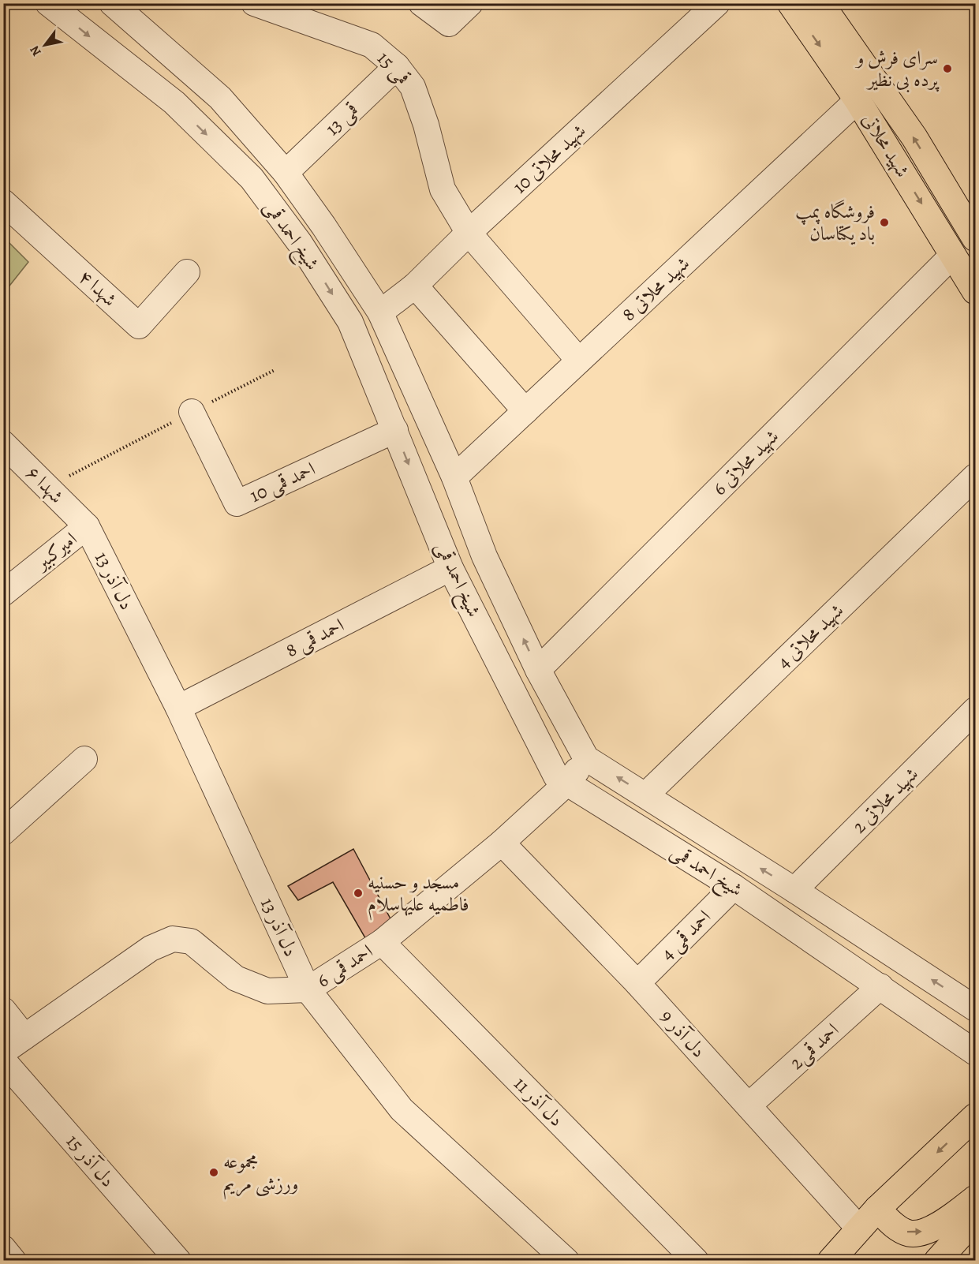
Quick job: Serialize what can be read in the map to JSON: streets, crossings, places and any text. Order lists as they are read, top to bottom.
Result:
{
  "streets": {
    "main road": ["شهید محلاتی"],
    "street": [
      "قمی 15",
      "قمی 13",
      "شهید محلاتی 10",
      "شیخ احمد قمی",
      "شهدا ۴",
      "شهید محلاتی 8",
      "شهید محلاتی 6",
      "احمد قمی 10",
      "شهدا ۶",
      "امیرکبیر",
      "دل آذر 13",
      "شهید محلاتی 4",
      "احمد قمی 8",
      "شهید محلاتی 2",
      "احمد قمی 4",
      "احمد قمی 6",
      "دل آذر 9",
      "احمد قمی2",
      "دل آذر 11",
      "دل آذر 15"
    ]
  },
  "crossings": [
    ["قمی 15", "قمی 13"],
    ["قمی 15", "شهید محلاتی 10"],
    ["قمی 15", "شهید محلاتی 8"],
    ["قمی 13", "شیخ احمد قمی"],
    ["شهید محلاتی", "شهید محلاتی 8"],
    ["شهید محلاتی", "شهید محلاتی 6"],
    ["شهید محلاتی 10", "شیخ احمد قمی"],
    ["شیخ احمد قمی", "شهید محلاتی 8"],
    ["شیخ احمد قمی", "شهید محلاتی 6"],
    ["شیخ احمد قمی", "احمد قمی 10"],
    ["شیخ احمد قمی", "شهید محلاتی 4"],
    ["شیخ احمد قمی", "احمد قمی 8"],
    ["شیخ احمد قمی", "شهید محلاتی 2"],
    ["شیخ احمد قمی", "احمد قمی 4"],
    ["شیخ احمد قمی", "احمد قمی 6"],
    ["شیخ احمد قمی", "احمد قمی2"],
    ["شهدا ۶", "امیرکبیر"],
    ["شهدا ۶", "دل آذر 13"],
    ["امیرکبیر", "دل آذر 13"],
    ["دل آذر 13", "احمد قمی 8"],
    ["دل آذر 13", "احمد قمی 6"],
    ["احمد قمی 4", "دل آذر 9"],
    ["احمد قمی 6", "دل آذر 9"],
    ["احمد قمی 6", "دل آذر 11"],
    ["دل آذر 9", "احمد قمی2"]
  ],
  "places": [
    "سرای فرش و پرده بی نظیر",
    "فروشگاه پمپ باد یکتاسان",
    "مسجد و حسنیه فاطمیه علیهاسلام",
    "مجموعه ورزشی مریم"
  ],
  "north": "bottom left"
}
